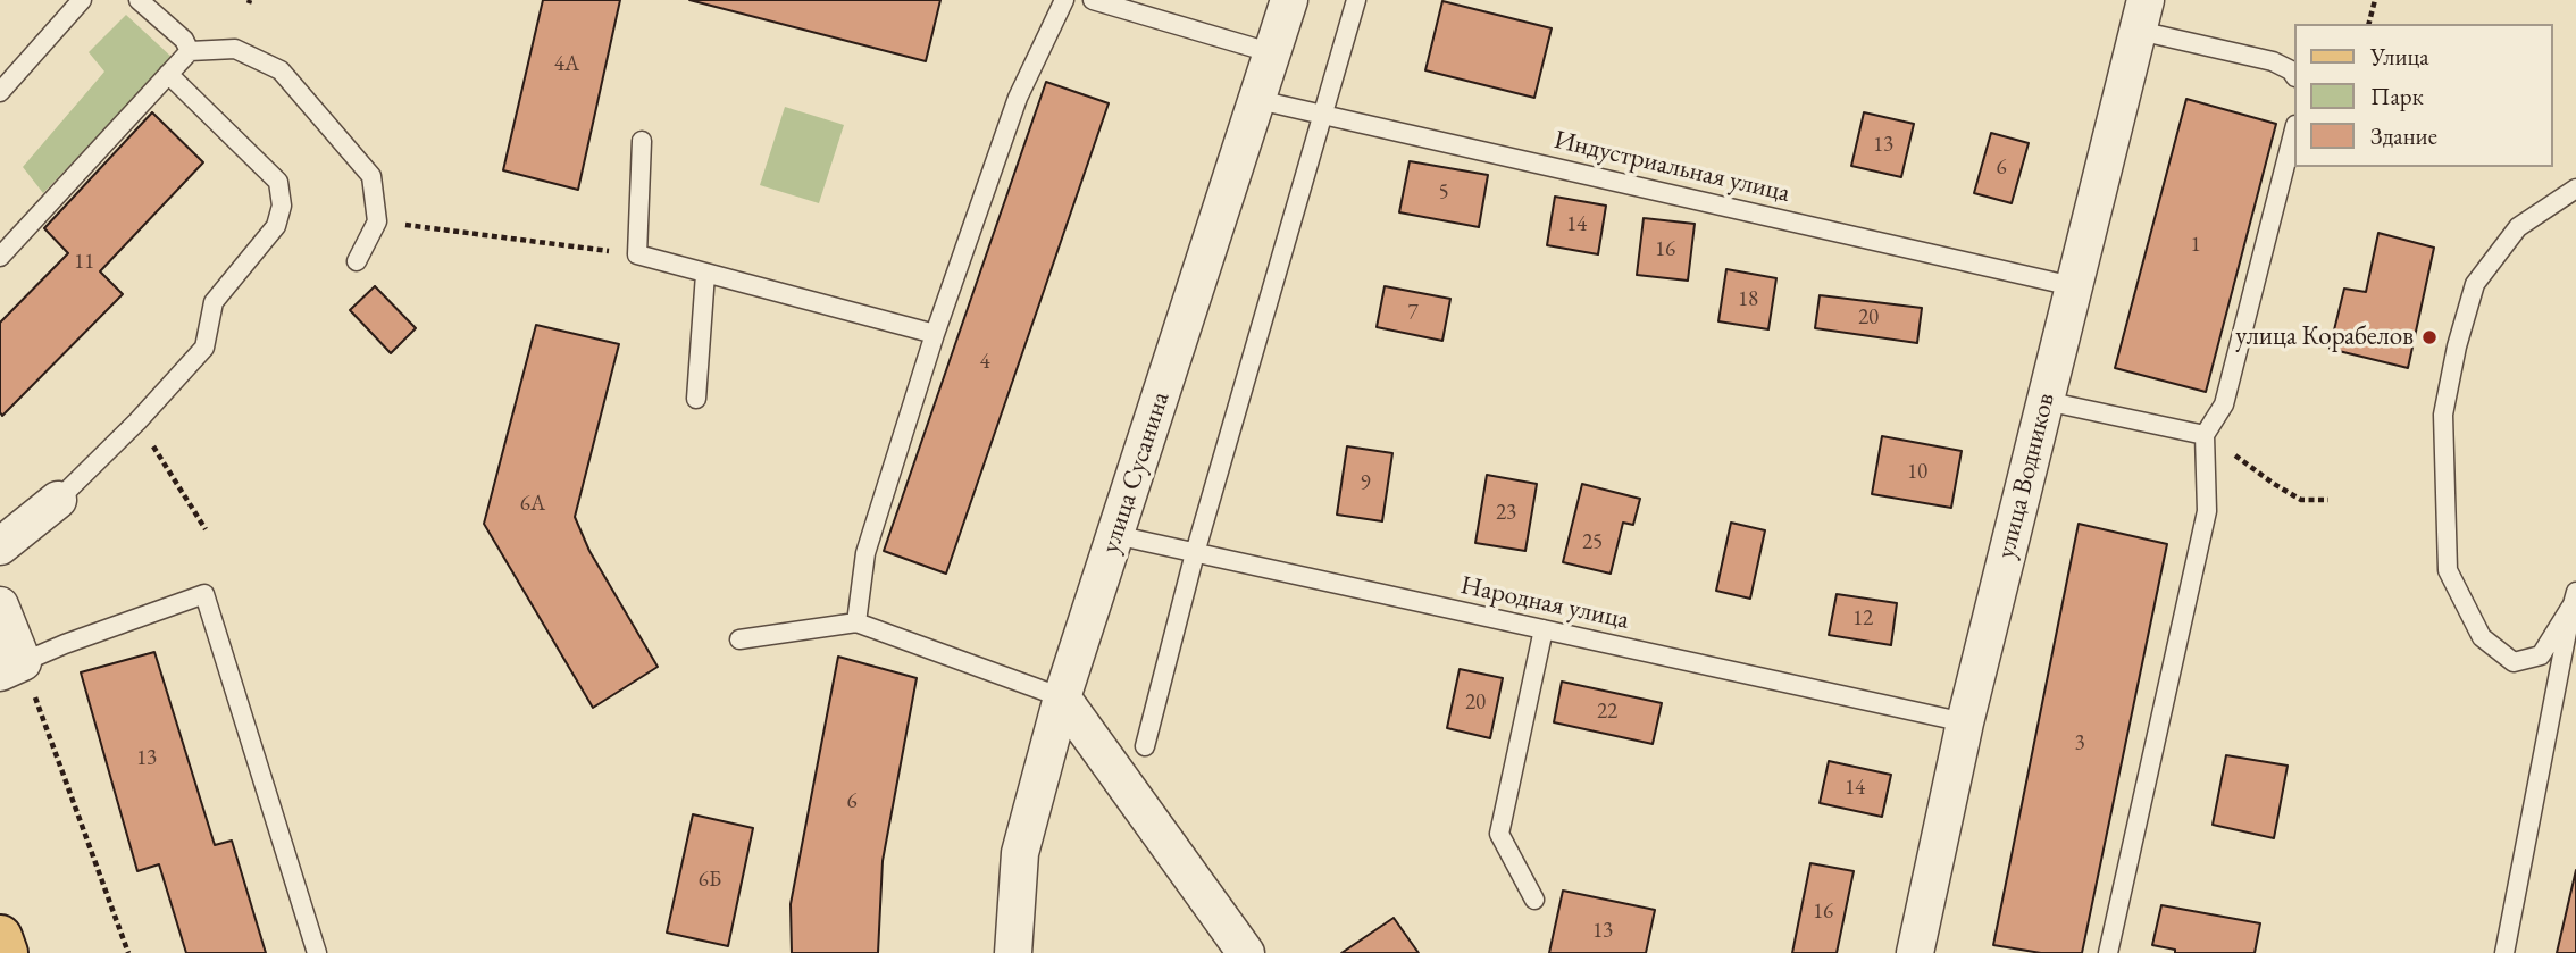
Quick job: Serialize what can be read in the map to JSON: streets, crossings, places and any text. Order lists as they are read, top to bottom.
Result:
{
  "streets": {
    "street": ["улица Сусанина", "улица Водников"],
    "lane": ["Индустриальная улица", "Народная улица"]
  },
  "crossings": [
    ["Индустриальная улица", "улица Сусанина"],
    ["Индустриальная улица", "улица Водников"],
    ["улица Сусанина", "Народная улица"],
    ["улица Водников", "Народная улица"]
  ],
  "places": ["улица Корабелов"],
  "house_numbers": [
    "4А",
    "13",
    "6",
    "5",
    "14",
    "1",
    "16",
    "11",
    "18",
    "7",
    "20",
    "4",
    "10",
    "9",
    "6А",
    "23",
    "25",
    "12",
    "20",
    "22",
    "3",
    "13",
    "14",
    "6",
    "6Б",
    "16",
    "13"
  ],
  "legend": ["Улица", "Парк", "Здание"]
}
